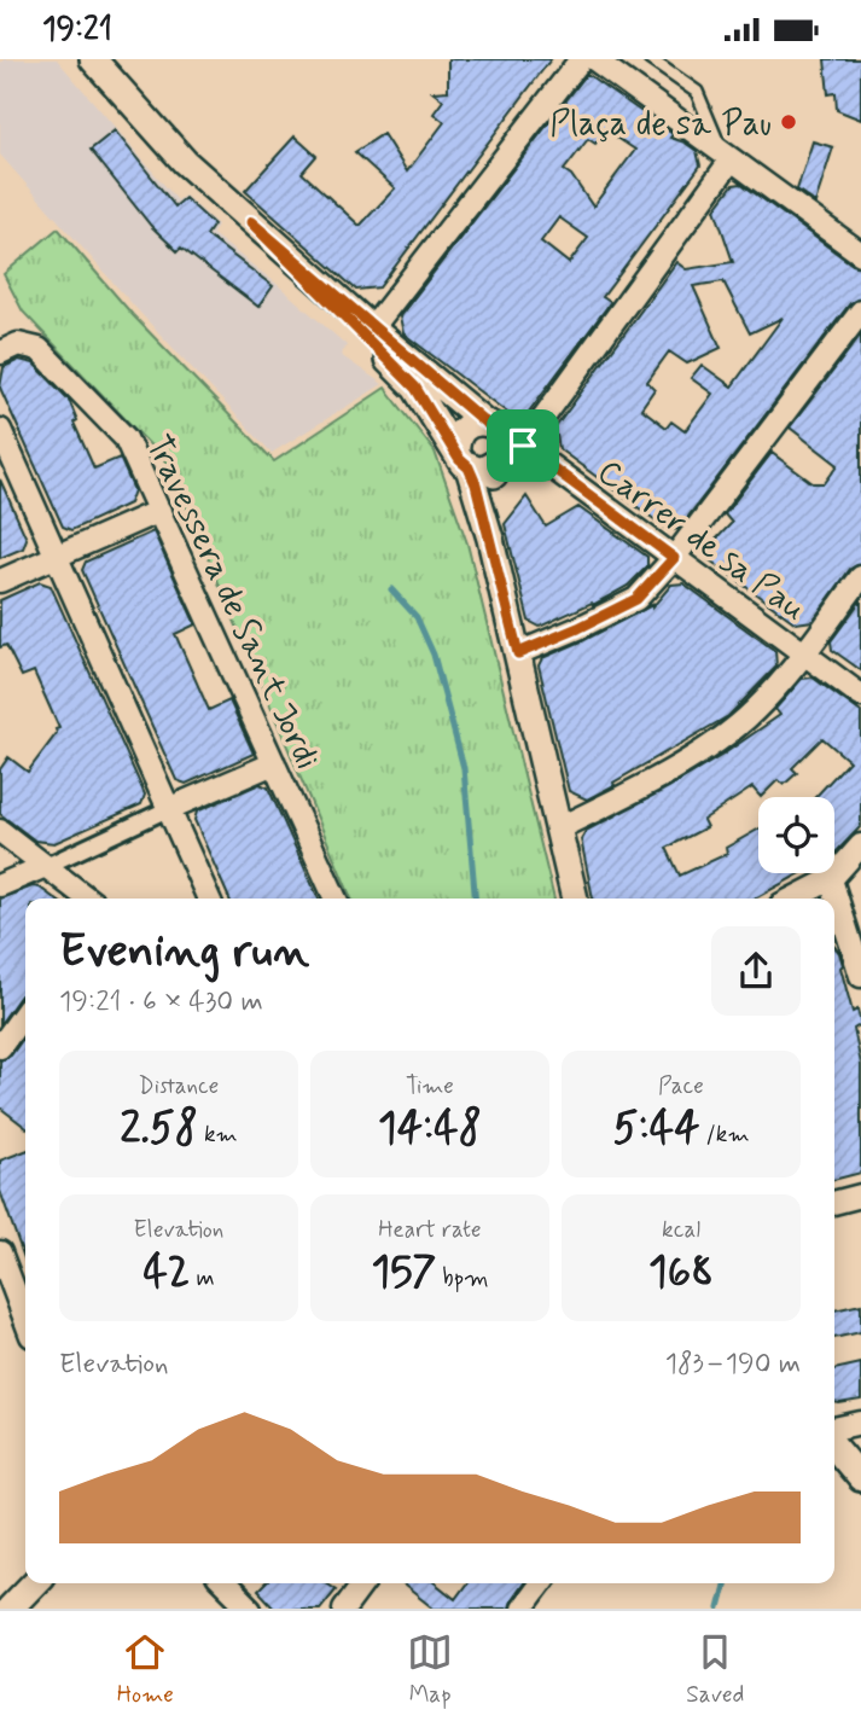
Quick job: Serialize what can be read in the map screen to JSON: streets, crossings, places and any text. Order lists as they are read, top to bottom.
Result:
{
  "streets": {
    "street": ["Carrer de sa Pau", "Travessera de Sant Jordi"]
  },
  "places": ["Plaça de sa Pau"],
  "page": {
    "status": "19:21",
    "heading": ["Evening run", "19:21 · 6 × 430 m"],
    "stats": [
      ["Distance", "2.58 km"],
      ["Time", "14:48"],
      ["Pace", "5:44 /km"],
      ["Elevation", "42 m"],
      ["Heart rate", "157 bpm"],
      ["kcal", "168"]
    ],
    "chart": ["Elevation", "183–190 m"],
    "tabs": ["Home", "Map", "Saved"]
  }
}
